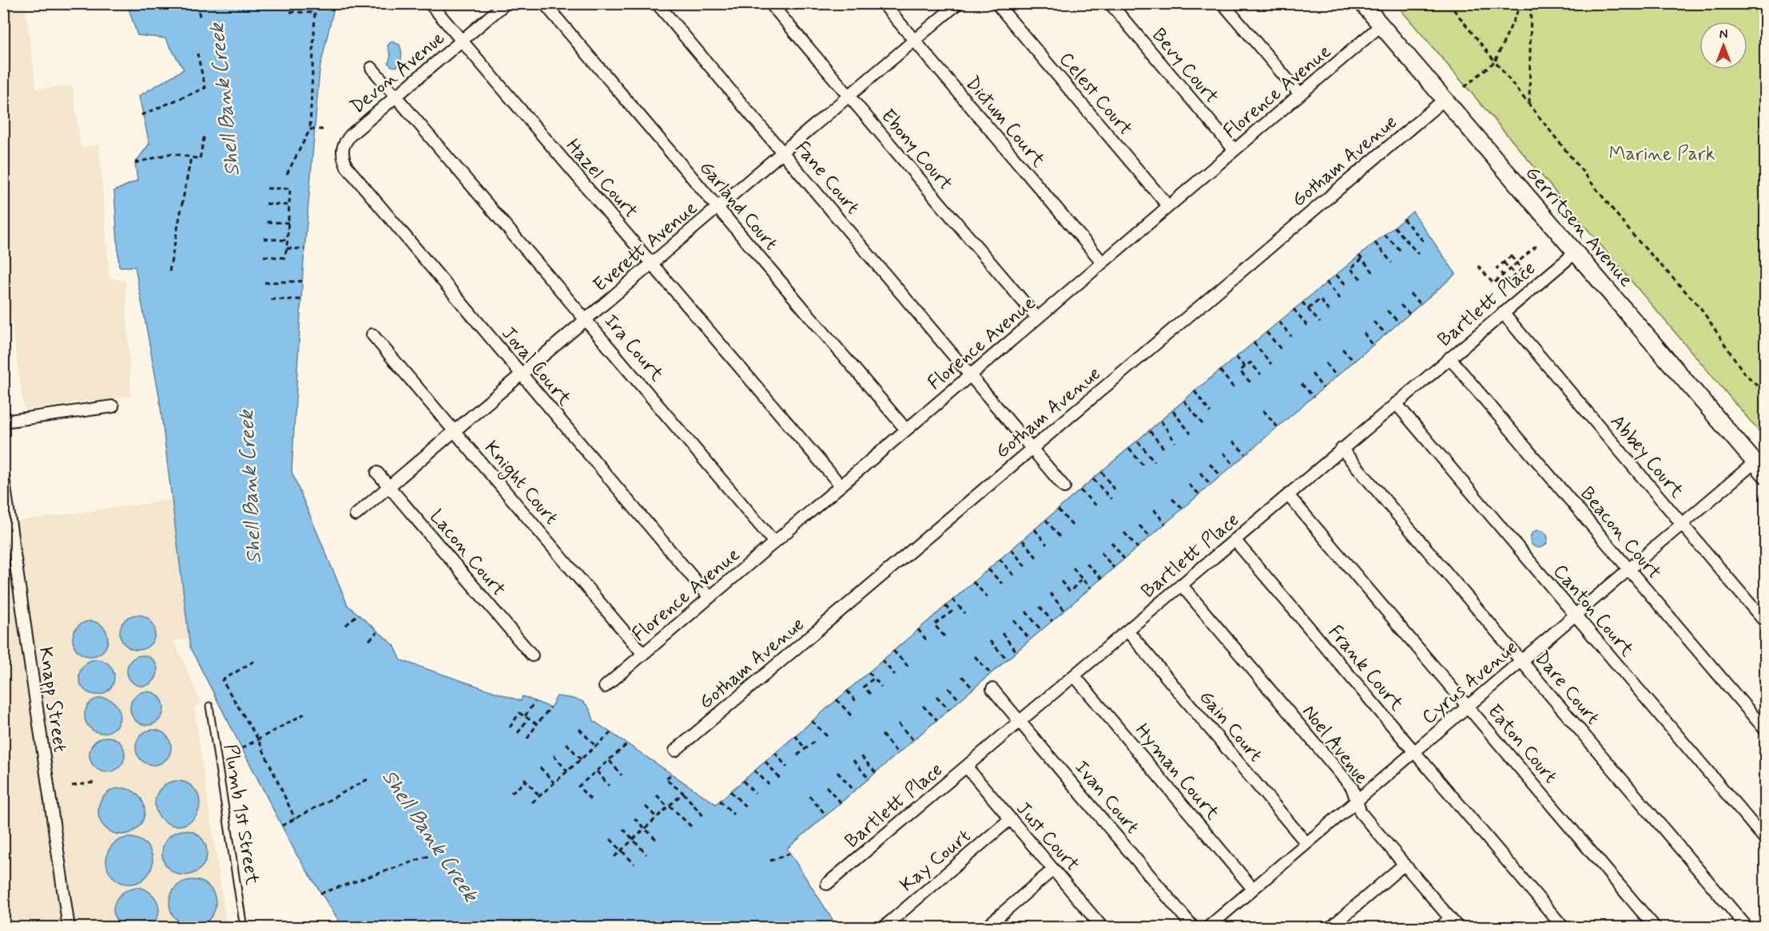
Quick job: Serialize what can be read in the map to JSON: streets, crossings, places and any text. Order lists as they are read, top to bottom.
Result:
{
  "streets": {
    "main road": ["Gerritsen Avenue"],
    "street": [
      "Bevy Court",
      "Devon Avenue",
      "Florence Avenue",
      "Celest Court",
      "Dictum Court",
      "Ebony Court",
      "Gotham Avenue",
      "Fane Court",
      "Hazel Court",
      "Garland Court",
      "Everett Avenue",
      "Bartlett Place",
      "Ira Court",
      "Joval Court",
      "Abbey Court",
      "Knight Court",
      "Beacon Court",
      "Lacon Court",
      "Canton Court",
      "Frank Court",
      "Cyrus Avenue",
      "Dare Court",
      "Knapp Street",
      "Gain Court",
      "Eaton Court",
      "Noel Avenue",
      "Hyman Court",
      "Ivan Court",
      "Just Court",
      "Kay Court"
    ],
    "lane": ["Plumb 1st Street"]
  },
  "crossings": [
    ["Bevy Court", "Florence Avenue"],
    ["Devon Avenue", "Hazel Court"],
    ["Devon Avenue", "Ira Court"],
    ["Devon Avenue", "Joval Court"],
    ["Florence Avenue", "Celest Court"],
    ["Florence Avenue", "Dictum Court"],
    ["Florence Avenue", "Ebony Court"],
    ["Florence Avenue", "Fane Court"],
    ["Florence Avenue", "Hazel Court"],
    ["Florence Avenue", "Garland Court"],
    ["Florence Avenue", "Gerritsen Avenue"],
    ["Florence Avenue", "Ira Court"],
    ["Florence Avenue", "Joval Court"],
    ["Florence Avenue", "Knight Court"],
    ["Dictum Court", "Everett Avenue"],
    ["Ebony Court", "Everett Avenue"],
    ["Gotham Avenue", "Fane Court"],
    ["Gotham Avenue", "Gerritsen Avenue"],
    ["Fane Court", "Everett Avenue"],
    ["Hazel Court", "Everett Avenue"],
    ["Garland Court", "Everett Avenue"],
    ["Gerritsen Avenue", "Bartlett Place"],
    ["Gerritsen Avenue", "Cyrus Avenue"],
    ["Everett Avenue", "Ira Court"],
    ["Everett Avenue", "Joval Court"],
    ["Everett Avenue", "Knight Court"],
    ["Everett Avenue", "Lacon Court"],
    ["Bartlett Place", "Abbey Court"],
    ["Bartlett Place", "Beacon Court"],
    ["Bartlett Place", "Canton Court"],
    ["Bartlett Place", "Frank Court"],
    ["Bartlett Place", "Dare Court"],
    ["Bartlett Place", "Gain Court"],
    ["Bartlett Place", "Eaton Court"],
    ["Bartlett Place", "Noel Avenue"],
    ["Bartlett Place", "Hyman Court"],
    ["Bartlett Place", "Ivan Court"],
    ["Bartlett Place", "Just Court"],
    ["Abbey Court", "Cyrus Avenue"],
    ["Beacon Court", "Cyrus Avenue"],
    ["Canton Court", "Cyrus Avenue"],
    ["Frank Court", "Cyrus Avenue"],
    ["Cyrus Avenue", "Dare Court"],
    ["Cyrus Avenue", "Gain Court"],
    ["Cyrus Avenue", "Eaton Court"],
    ["Cyrus Avenue", "Noel Avenue"],
    ["Cyrus Avenue", "Hyman Court"],
    ["Just Court", "Kay Court"]
  ],
  "water": ["Shell Bank Creek"],
  "parks": ["Marine Park"],
  "north": "top"
}
